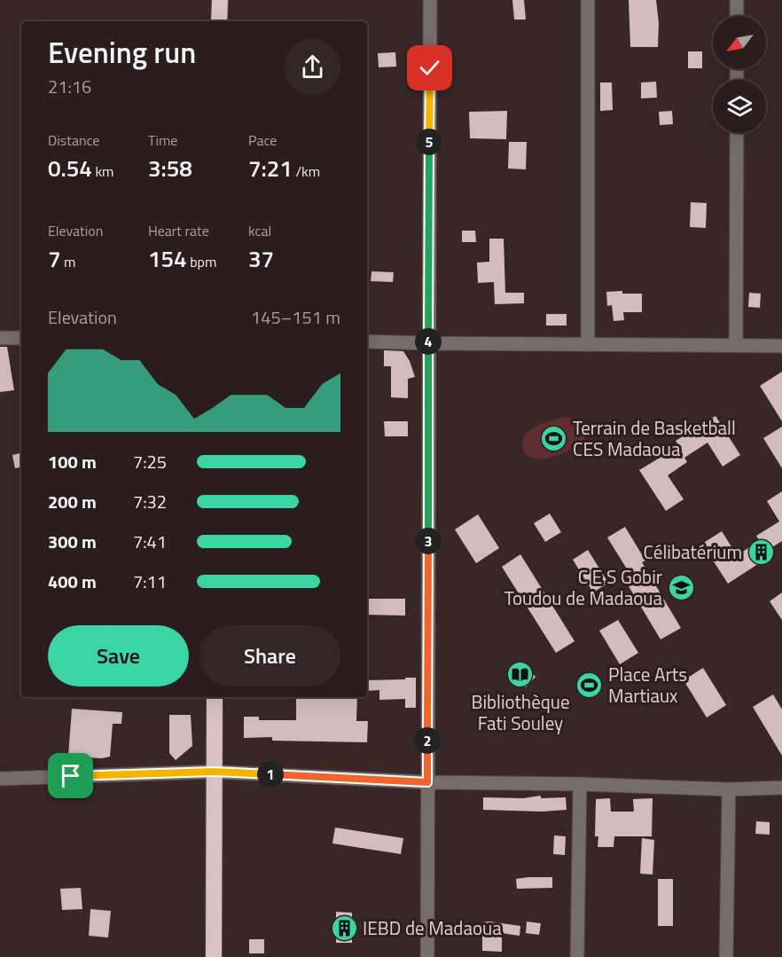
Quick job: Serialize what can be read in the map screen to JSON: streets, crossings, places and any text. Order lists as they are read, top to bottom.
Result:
{
  "places": {
    "sports": ["Terrain de Basketball CES Madaoua", "Place Arts Martiaux"],
    "building": ["Célibatérium", "IEBD de Madaoua"],
    "school or university": ["C E S Gobir Toudou de Madaoua"],
    "library": ["Bibliothèque Fati Souley"]
  },
  "north": "bottom left",
  "page": {
    "heading": ["Evening run", "21:16"],
    "stats": [
      ["Distance", "0.54 km"],
      ["Time", "3:58"],
      ["Pace", "7:21 /km"],
      ["Elevation", "7 m"],
      ["Heart rate", "154 bpm"],
      ["kcal", "37"]
    ],
    "pins": [
      "5",
      "4",
      "3",
      "2",
      "1"
    ],
    "chart": ["Elevation", "145–151 m"],
    "list": [
      {
        "name": "100 m",
        "note": "7:25"
      },
      {
        "name": "200 m",
        "note": "7:32"
      },
      {
        "name": "300 m",
        "note": "7:41"
      },
      {
        "name": "400 m",
        "note": "7:11"
      }
    ],
    "buttons": ["Save", "Share"]
  }
}
